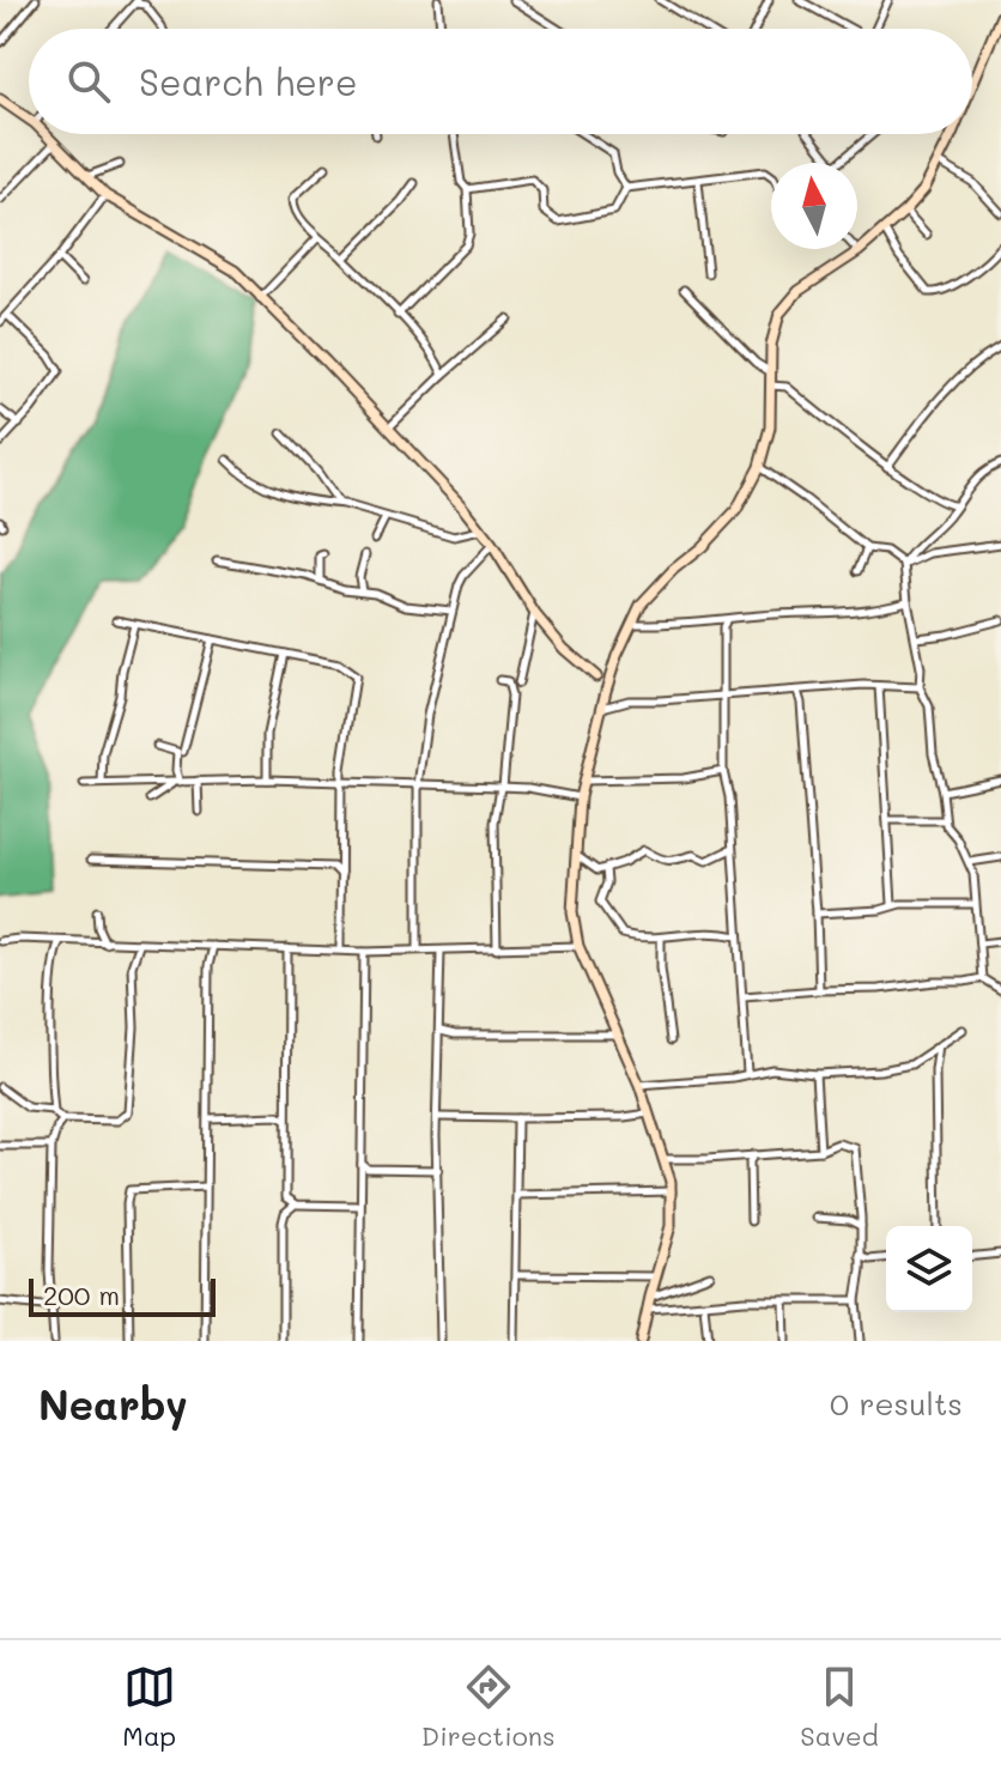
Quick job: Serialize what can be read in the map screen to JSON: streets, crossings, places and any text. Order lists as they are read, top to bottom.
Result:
{
  "scale_bar": "200 m",
  "north": "top",
  "page": {
    "search": "Search here",
    "scale": "200 m",
    "heading": ["Nearby", "0 results"],
    "nav": ["Map", "Directions", "Saved"]
  }
}
